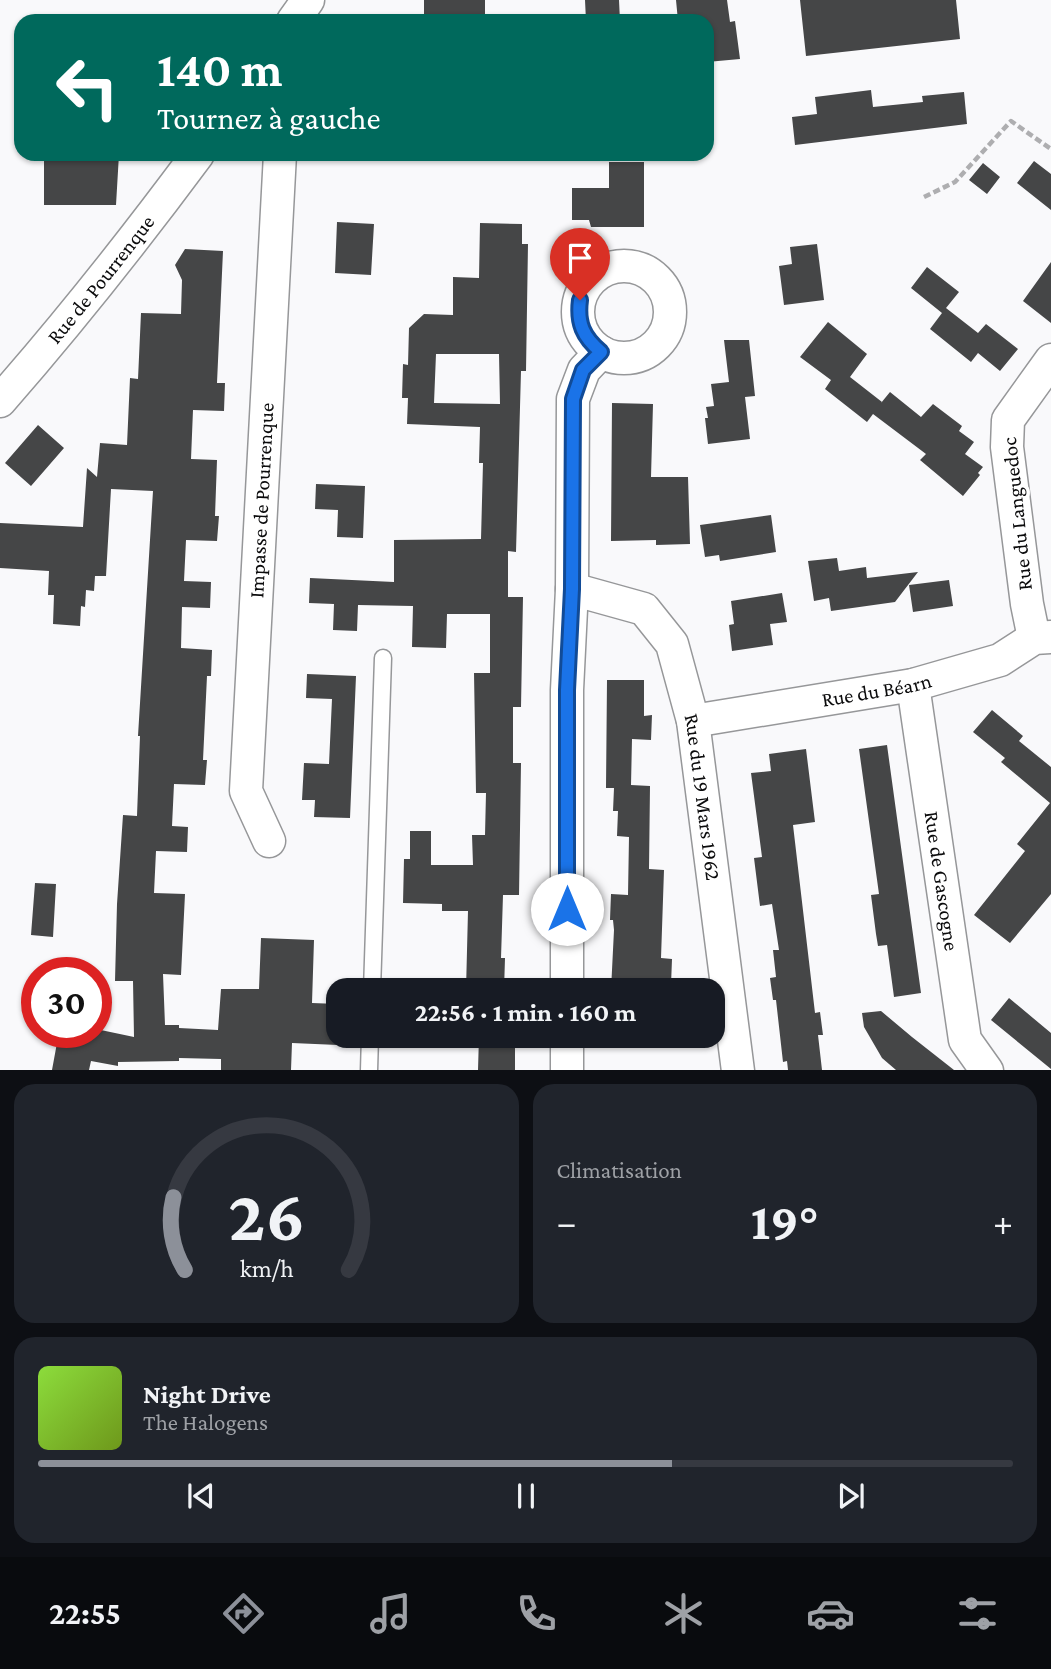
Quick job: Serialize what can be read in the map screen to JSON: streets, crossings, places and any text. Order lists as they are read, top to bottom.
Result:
{
  "streets": {
    "street": [
      "Rue de Pourrenque",
      "Impasse de Pourrenque",
      "Rue du Languedoc",
      "Rue du Béarn",
      "Rue du 19 Mars 1962",
      "Rue de Gascogne"
    ]
  },
  "crossings": [
    ["Rue du Languedoc", "Rue du Béarn"],
    ["Rue du Béarn", "Rue du 19 Mars 1962"],
    ["Rue du Béarn", "Rue de Gascogne"]
  ],
  "page": {
    "turn": ["140 m", "Tournez à gauche"],
    "limit": "30",
    "trip": "22:56 · 1 min · 160 m",
    "tile": "Climatisation",
    "heat": ["−", "19°", "+"],
    "song": ["Night Drive", "The Halogens"],
    "tabs": "22:55",
    "gauge": ["26", "km/h"]
  }
}
